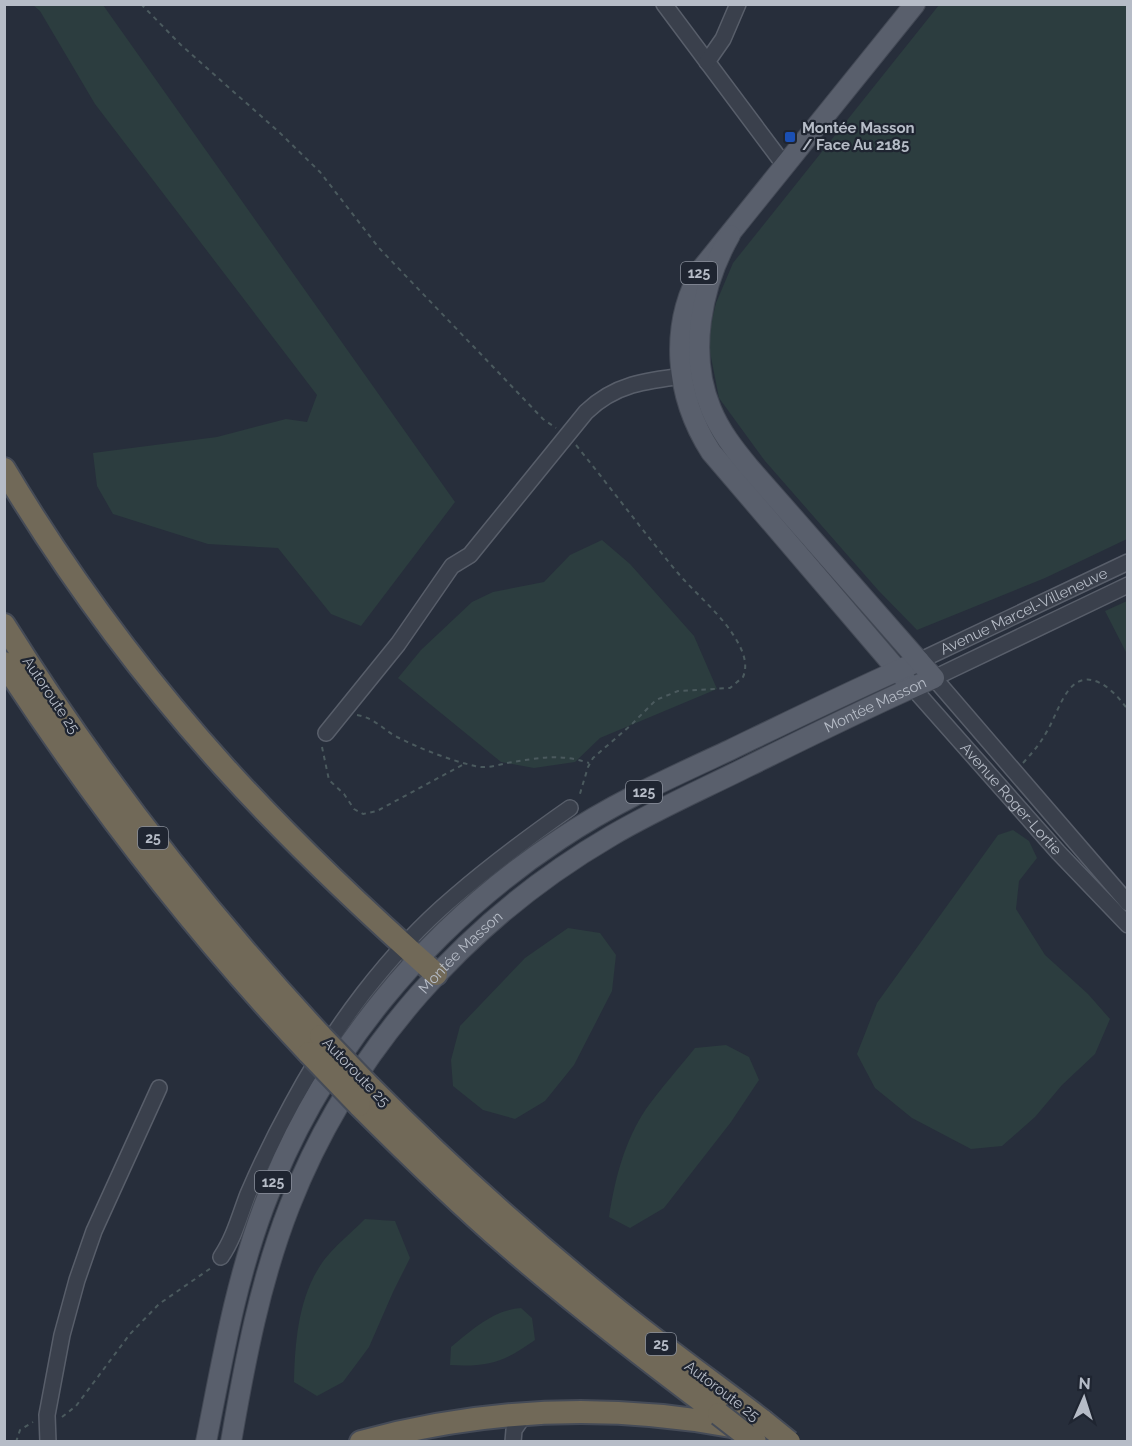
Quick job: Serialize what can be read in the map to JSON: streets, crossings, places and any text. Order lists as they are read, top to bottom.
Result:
{
  "streets": {
    "highway": ["Autoroute 25", "25"],
    "main road": ["125", "Montée Masson", "Avenue Roger-Lortie"],
    "street": ["Avenue Marcel-Villeneuve"]
  },
  "crossings": [
    ["Avenue Marcel-Villeneuve", "Montée Masson"],
    ["Avenue Marcel-Villeneuve", "Avenue Roger-Lortie"],
    ["Montée Masson", "Avenue Roger-Lortie"]
  ],
  "places": {
    "transit": ["Montée Masson / Face Au 2185"]
  },
  "north": "top"
}
